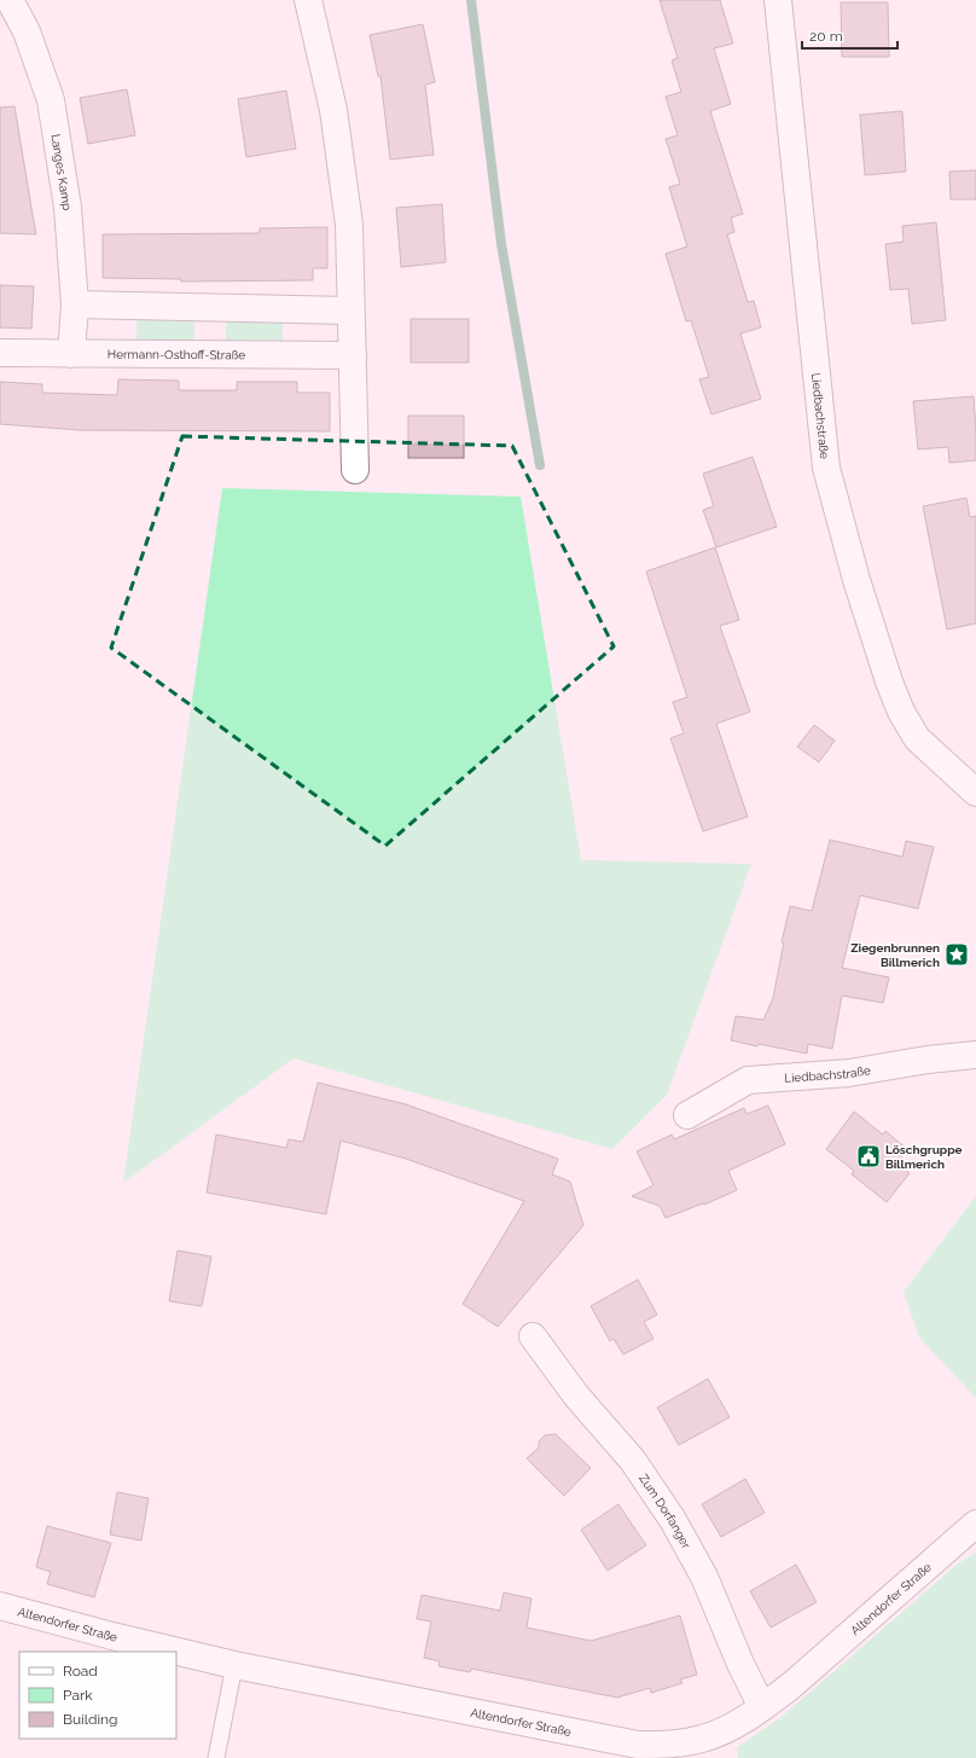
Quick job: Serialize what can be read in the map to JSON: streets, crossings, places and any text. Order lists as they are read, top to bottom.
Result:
{
  "streets": {
    "street": [
      "Langes Kamp",
      "Hermann-Osthoff-Straße",
      "Liedbachstraße",
      "Zum Dorfanger",
      "Altendorfer Straße"
    ]
  },
  "crossings": [
    ["Langes Kamp", "Hermann-Osthoff-Straße"],
    ["Zum Dorfanger", "Altendorfer Straße"]
  ],
  "places": {
    "place": ["Ziegenbrunnen Billmerich"],
    "public building": ["Löschgruppe Billmerich"]
  },
  "legend": ["Road", "Park", "Building"],
  "scale_bar": "20 m"
}
